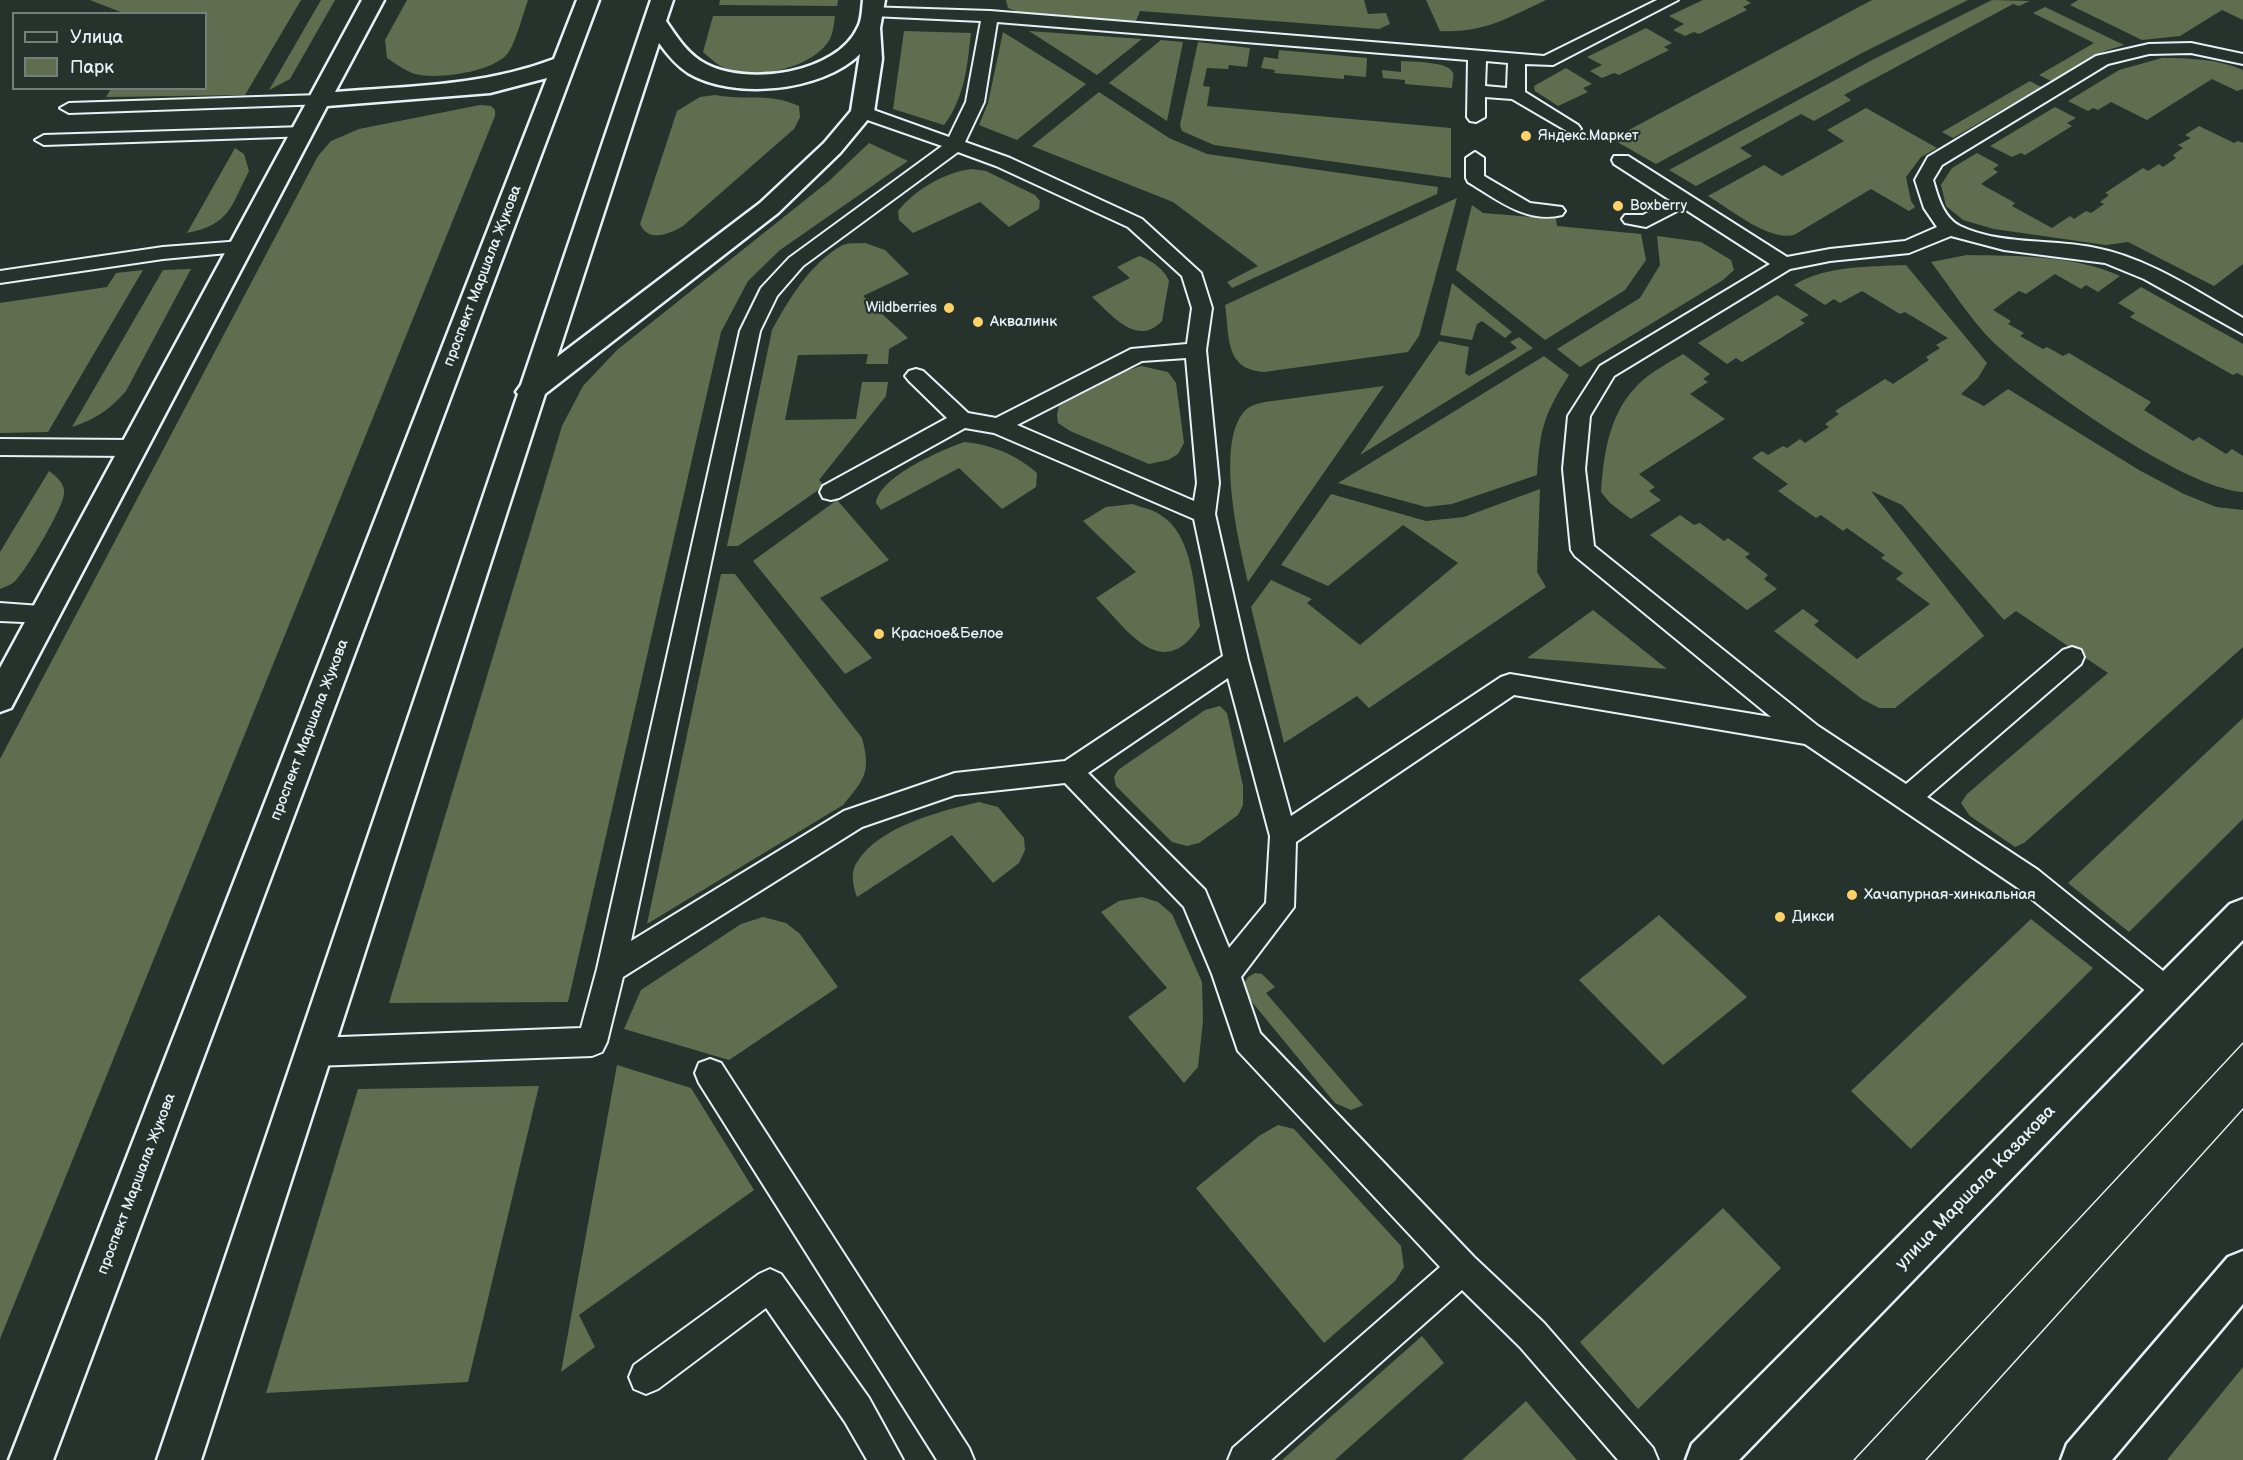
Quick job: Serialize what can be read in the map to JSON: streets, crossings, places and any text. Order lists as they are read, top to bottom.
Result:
{
  "streets": {
    "street": ["проспект Маршала Жукова", "улица Маршала Казакова"]
  },
  "places": [
    "Яндекс.Маркет",
    "Boxberry",
    "Wildberries",
    "Аквалинк",
    "Красное&Белое",
    "Хачапурная-хинкальная",
    "Дикси"
  ],
  "legend": ["Улица", "Парк"]
}
